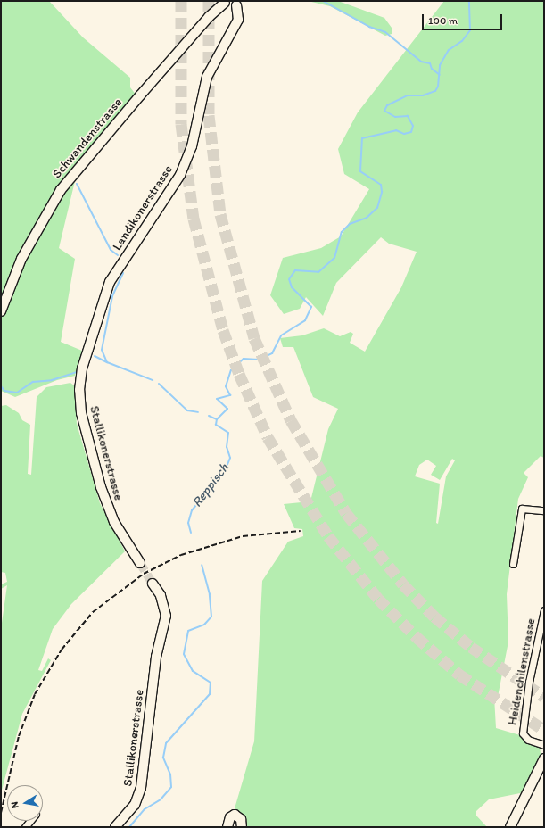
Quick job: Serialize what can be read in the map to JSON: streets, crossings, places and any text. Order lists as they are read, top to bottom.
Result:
{
  "streets": {
    "street": [
      "Schwandenstrasse",
      "Landikonerstrasse",
      "Stallikonerstrasse",
      "Heidenchilenstrasse"
    ]
  },
  "crossings": [
    ["Landikonerstrasse", "Stallikonerstrasse"]
  ],
  "water": ["Reppisch"],
  "scale_bar": "100 m",
  "north": "left"
}
